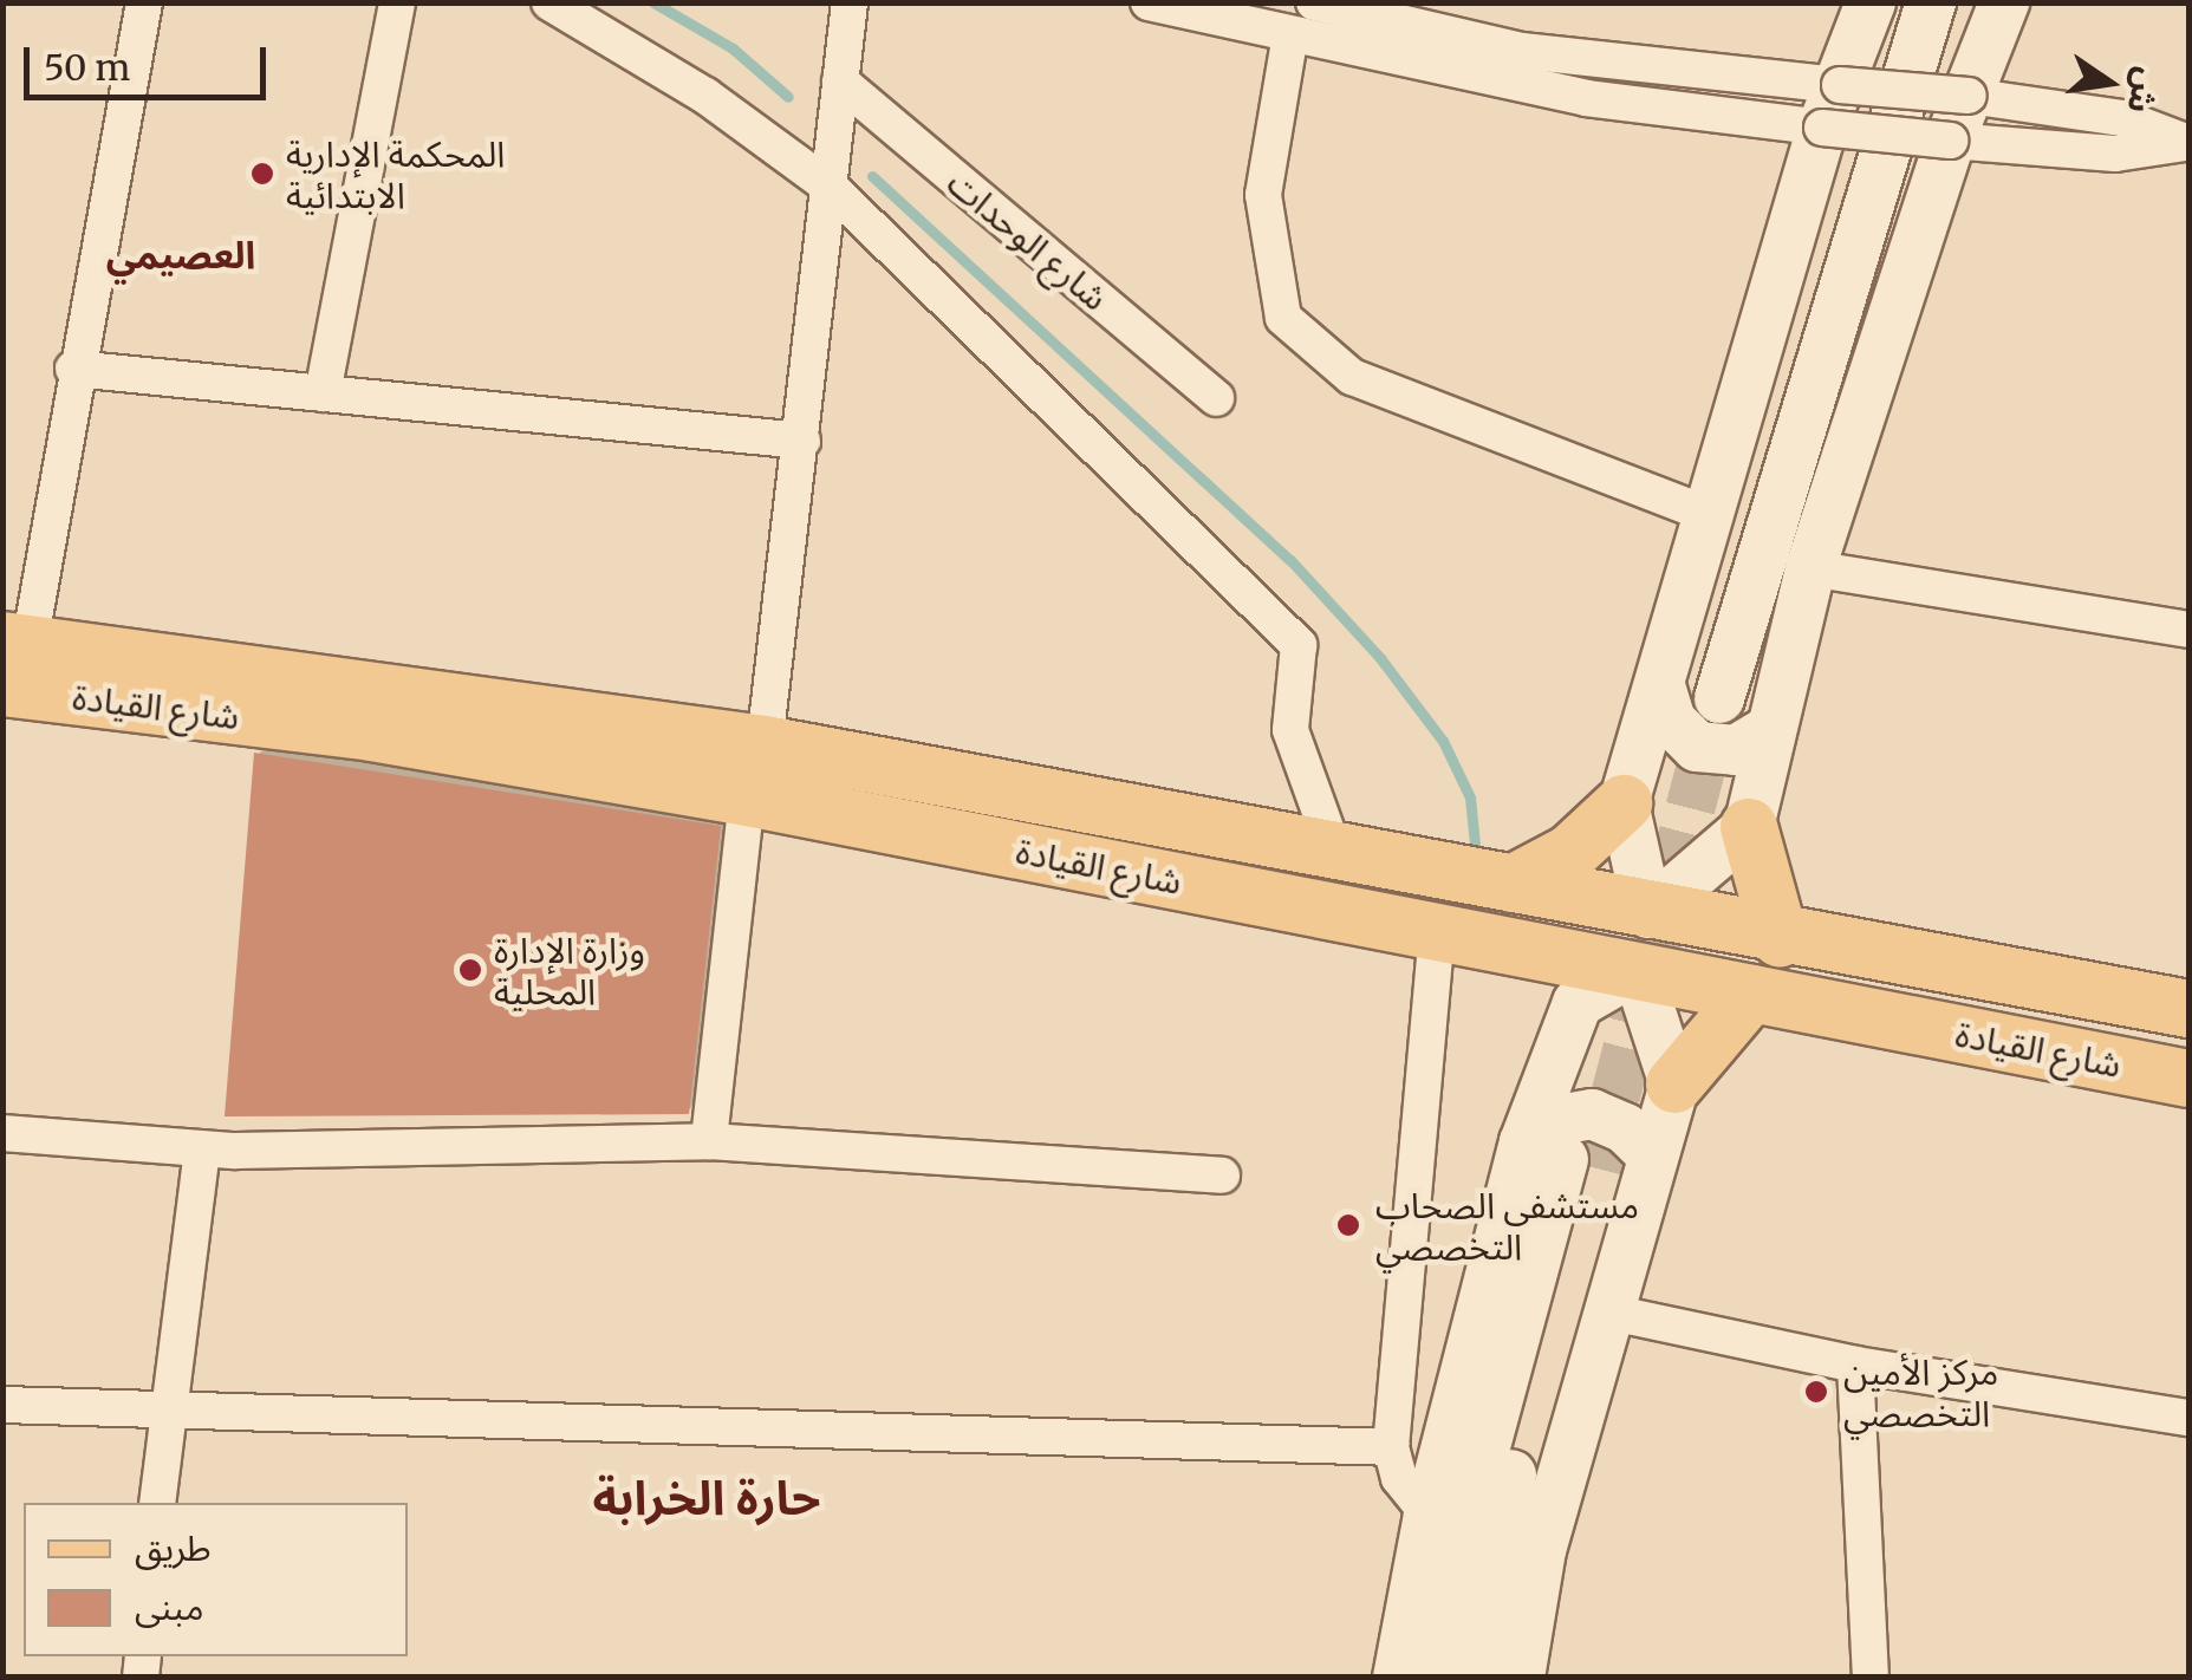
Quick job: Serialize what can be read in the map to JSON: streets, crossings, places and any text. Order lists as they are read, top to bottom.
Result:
{
  "streets": {
    "main road": ["شارع القيادة"],
    "street": ["شارع الوحدات"]
  },
  "districts": ["العصيمي", "حارة الخرابة"],
  "places": [
    "المحكمة الإدارية الابتدائية",
    "وزارة الإدارة المحلية",
    "مستشفى الصحاب التخصصي",
    "مركز الأمين التخصصي"
  ],
  "legend": ["طريق", "مبنى"],
  "scale_bar": "50 m",
  "north": "right"
}
